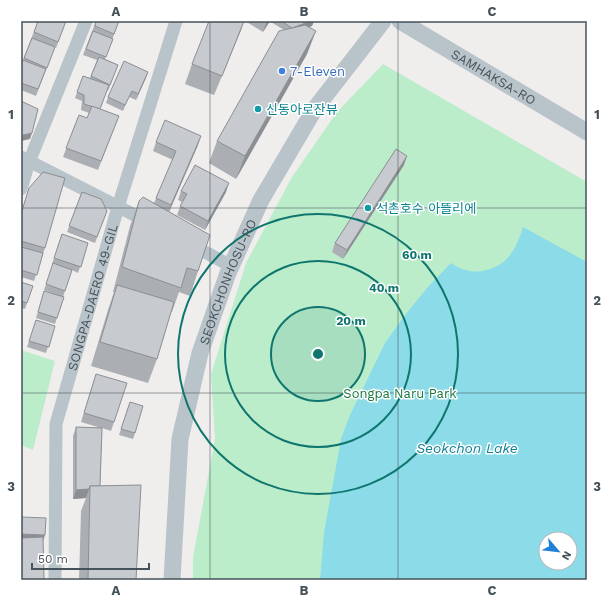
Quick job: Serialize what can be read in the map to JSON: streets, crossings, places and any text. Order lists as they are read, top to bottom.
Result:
{
  "streets": {
    "street": ["SAMHAKSA-RO", "SEOKCHONHOSU-RO", "SONGPA-DAERO 49-GIL"]
  },
  "water": ["Seokchon Lake"],
  "parks": ["Songpa Naru Park"],
  "places": ["7-Eleven", "신동아로잔뷰", "석촌호수 아뜰리에"],
  "scale_bar": "50 m",
  "north": "bottom right",
  "grid": {
    "columns": ["A", "B", "C"],
    "rows": ["1", "2", "3"]
  },
  "rings": ["60 m", "40 m", "20 m"]
}
